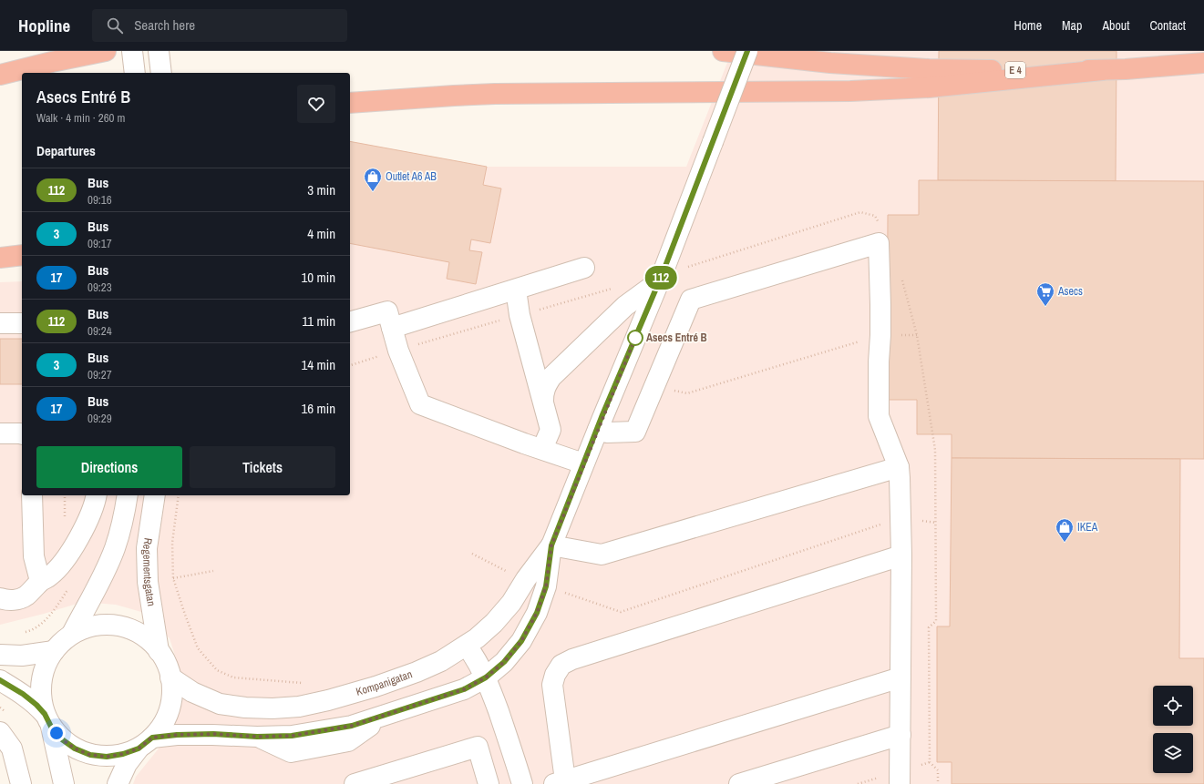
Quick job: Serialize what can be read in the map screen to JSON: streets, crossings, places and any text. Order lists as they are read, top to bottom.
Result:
{
  "streets": {
    "highway": ["E 4"],
    "street": ["Regementsgatan", "Kompanigatan"]
  },
  "places": {
    "shop": ["Outlet A6 AB", "IKEA"],
    "supermarket": ["Asecs"],
    "other": ["Asecs Entré B"]
  },
  "lines": ["bus line 112"],
  "page": {
    "header": "Hopline",
    "search": "Search here",
    "nav": [
      "Home",
      "Map",
      "About",
      "Contact"
    ],
    "on_map": "112",
    "heading": [
      ["Asecs Entré B", "Walk · 4 min · 260 m"],
      "Departures"
    ],
    "list": [
      {
        "mark": "112",
        "name": "Bus",
        "note": "09:16",
        "value": "3 min"
      },
      {
        "mark": "3",
        "name": "Bus",
        "note": "09:17",
        "value": "4 min"
      },
      {
        "mark": "17",
        "name": "Bus",
        "note": "09:23",
        "value": "10 min"
      },
      {
        "mark": "112",
        "name": "Bus",
        "note": "09:24",
        "value": "11 min"
      },
      {
        "mark": "3",
        "name": "Bus",
        "note": "09:27",
        "value": "14 min"
      },
      {
        "mark": "17",
        "name": "Bus",
        "note": "09:29",
        "value": "16 min"
      }
    ],
    "buttons": ["Directions", "Tickets"]
  }
}
